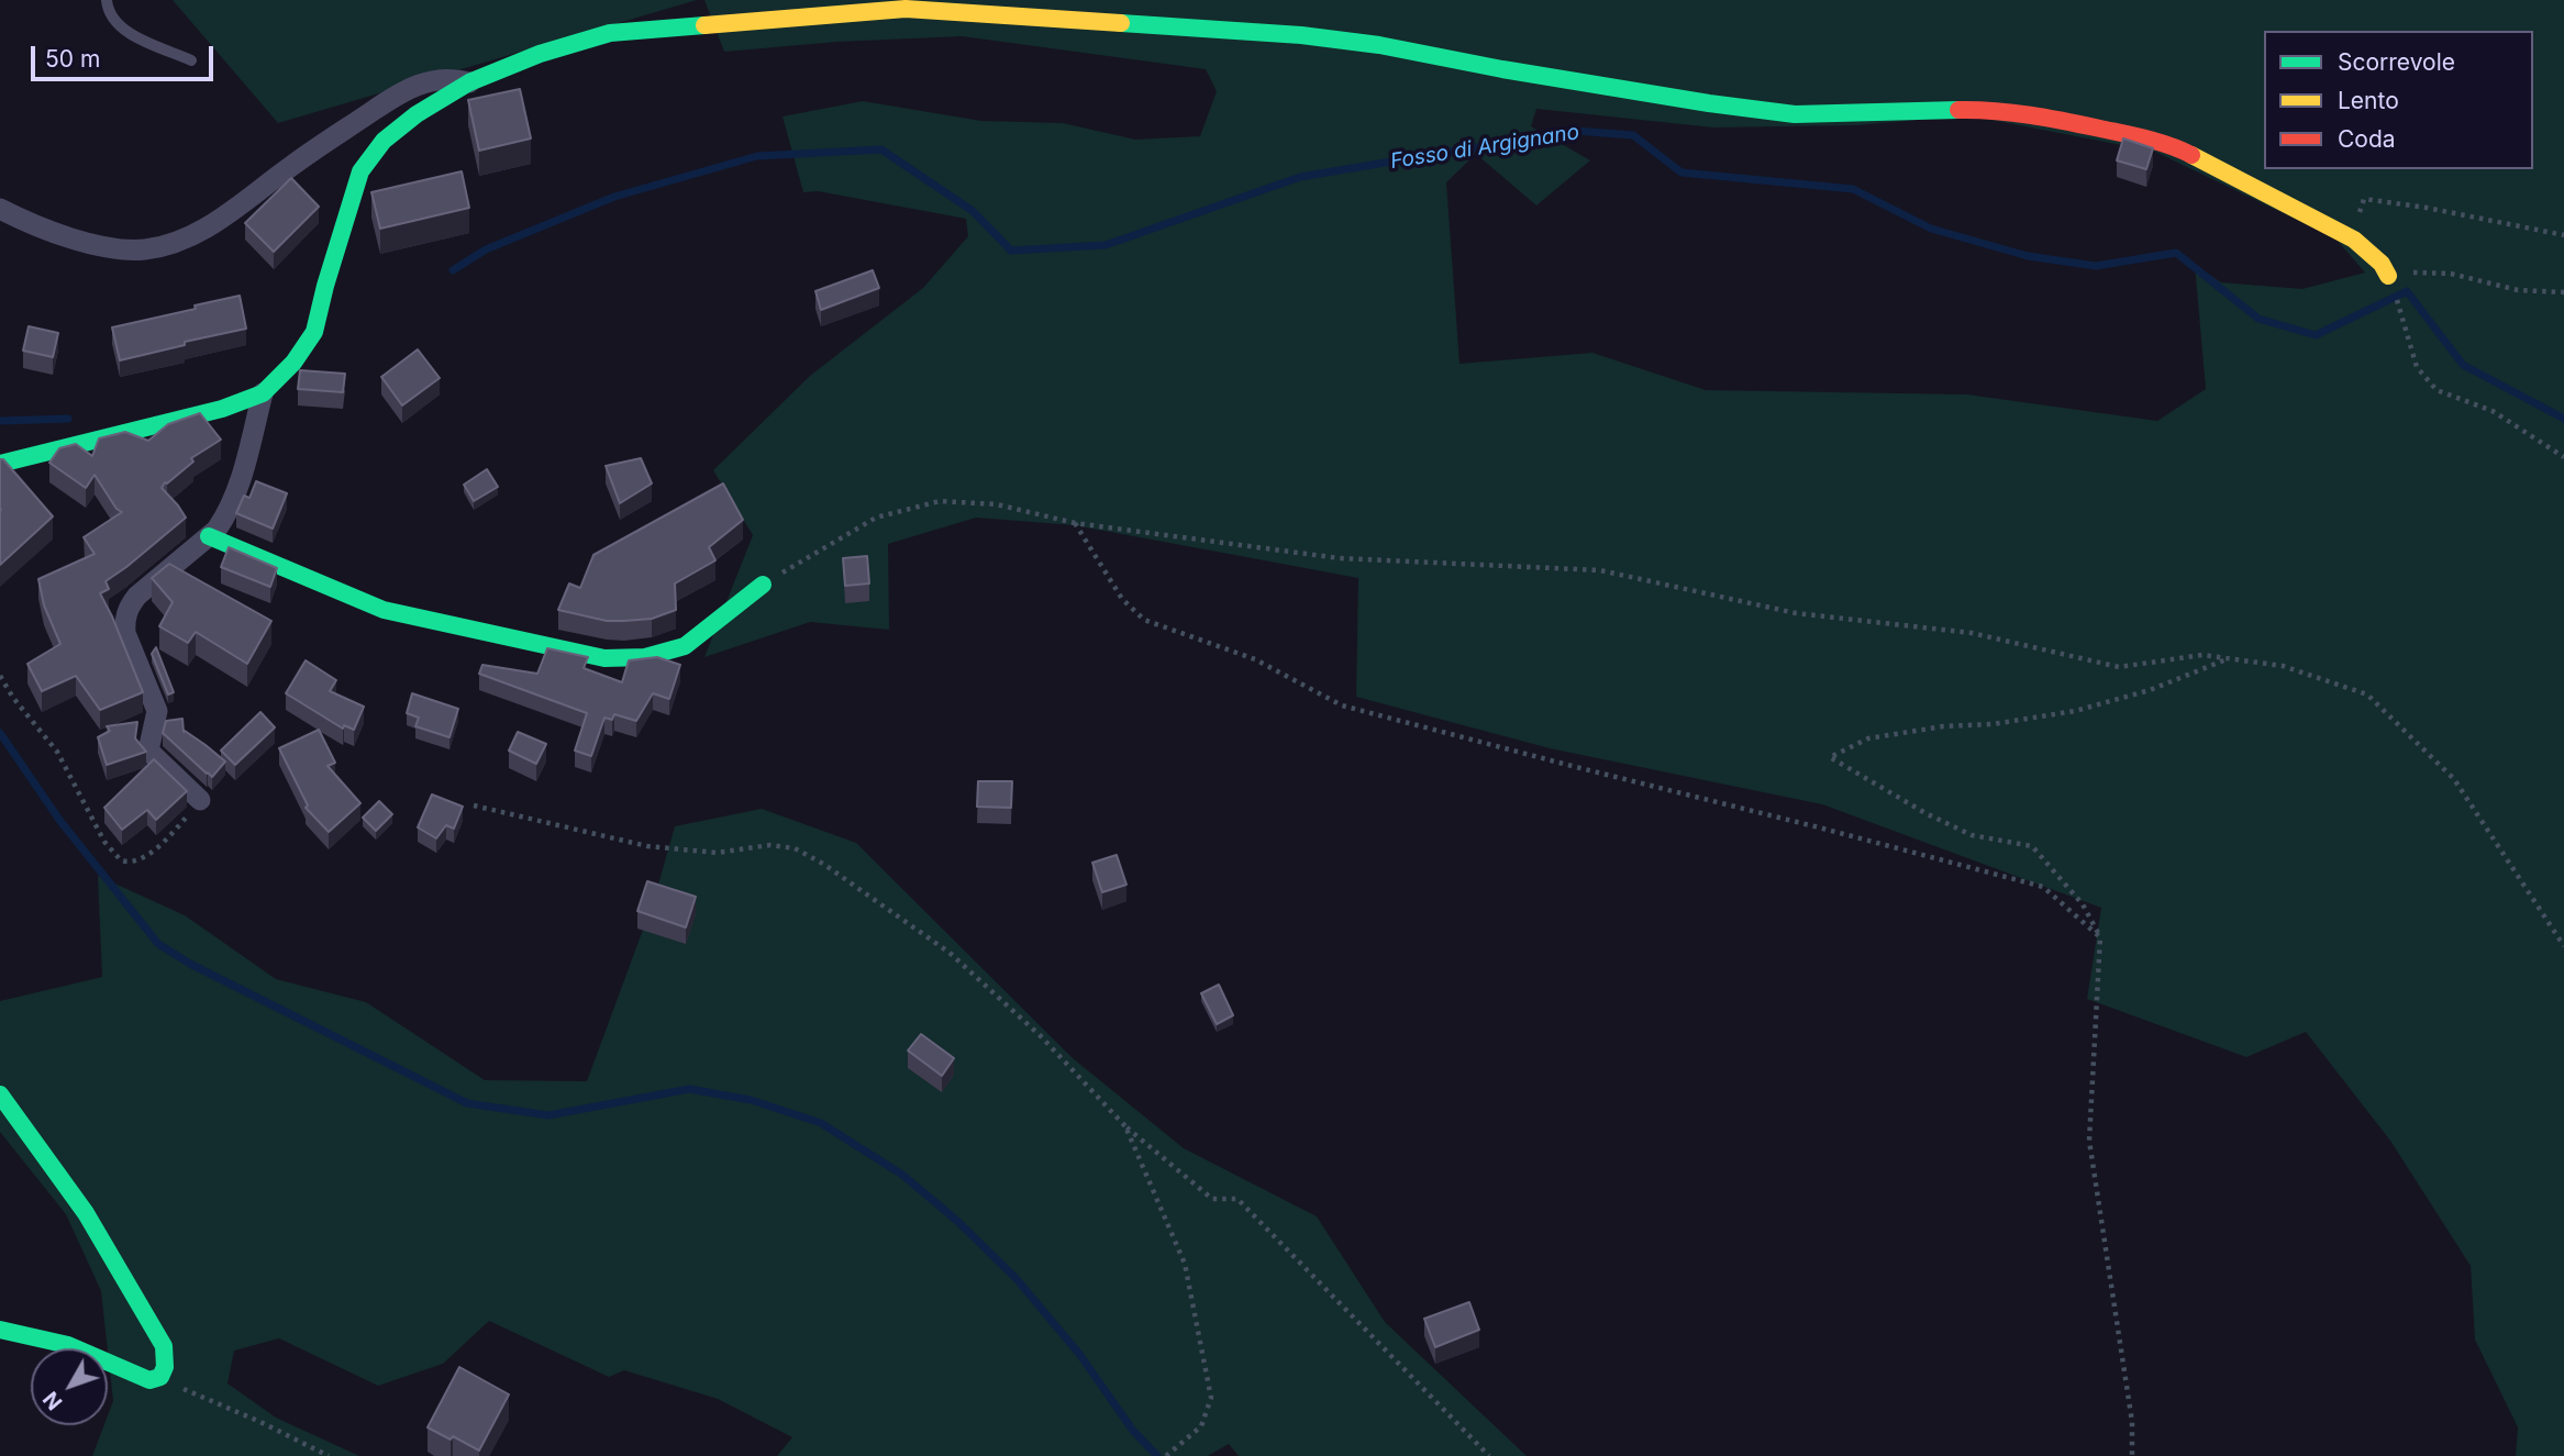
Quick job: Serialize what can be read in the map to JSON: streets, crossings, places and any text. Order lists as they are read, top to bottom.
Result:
{
  "water": ["Fosso di Argignano"],
  "legend": ["Scorrevole", "Lento", "Coda"],
  "scale_bar": "50 m",
  "north": "bottom left"
}
